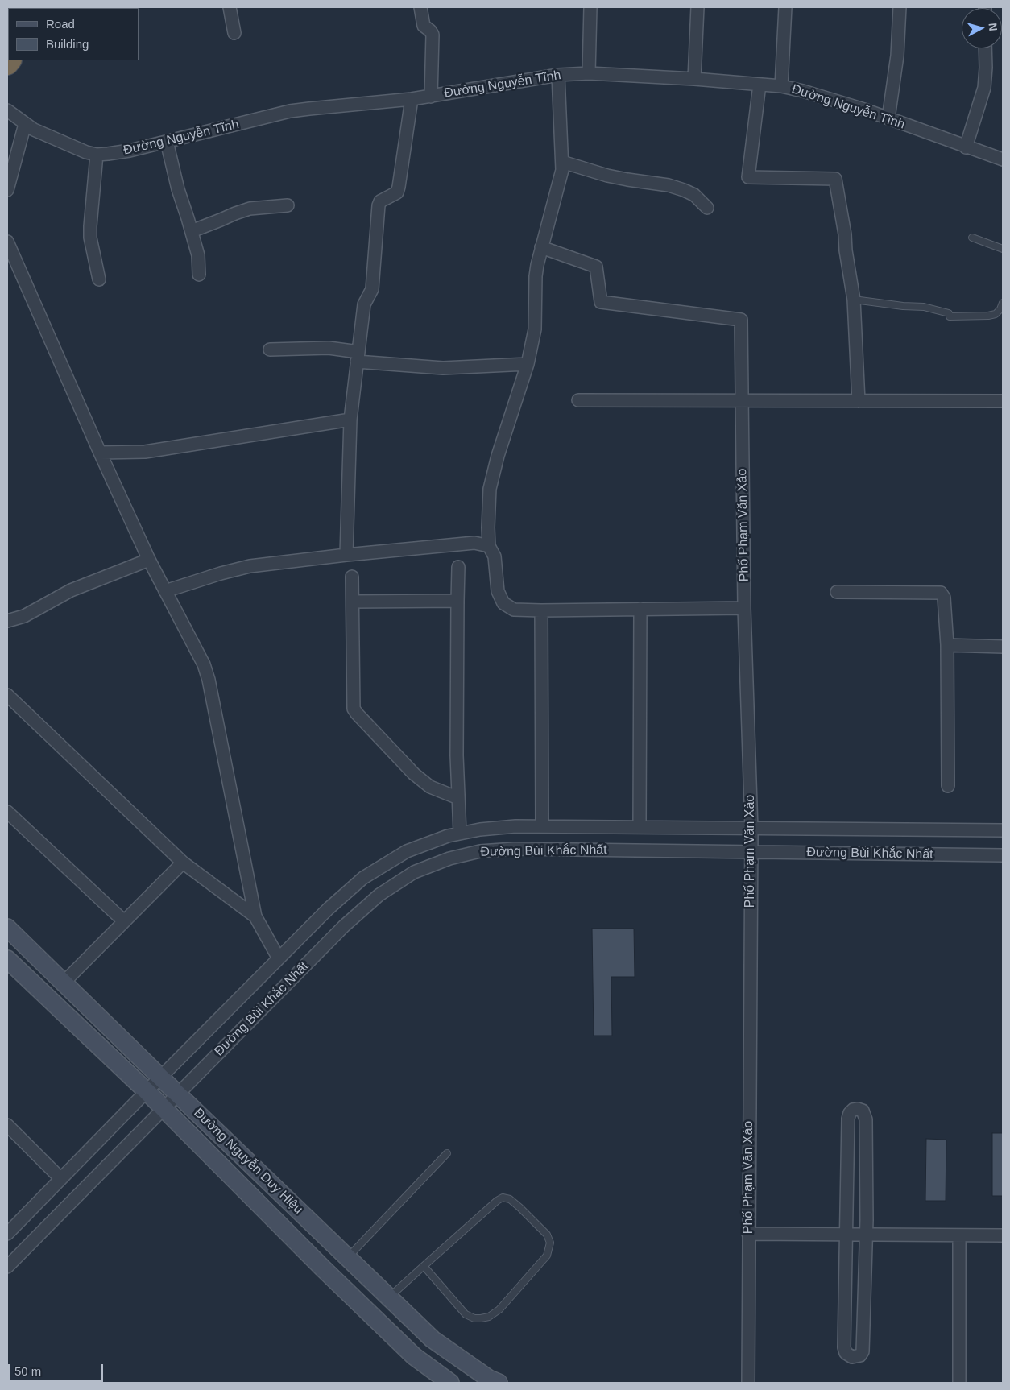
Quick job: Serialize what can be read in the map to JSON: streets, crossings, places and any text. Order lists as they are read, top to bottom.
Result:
{
  "streets": {
    "street": [
      "Đường Nguyễn Tĩnh",
      "Phố Phạm Văn Xảo",
      "Đường Bùi Khắc Nhất",
      "Đường Nguyễn Duy Hiệu"
    ]
  },
  "crossings": [
    ["Phố Phạm Văn Xảo", "Đường Bùi Khắc Nhất"],
    ["Đường Bùi Khắc Nhất", "Đường Nguyễn Duy Hiệu"]
  ],
  "legend": ["Road", "Building"],
  "scale_bar": "50 m",
  "north": "right"
}
